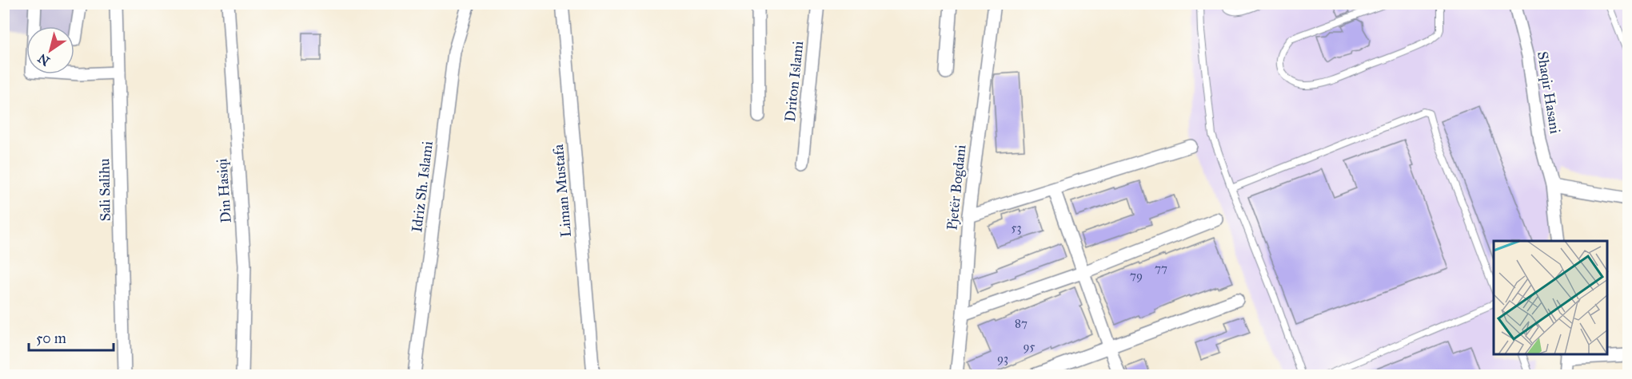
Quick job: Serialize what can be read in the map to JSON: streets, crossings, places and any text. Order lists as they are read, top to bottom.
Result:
{
  "streets": {
    "street": [
      "Driton Islami",
      "Shaqir Hasani",
      "Idriz Sh. Islami",
      "Pjetër Bogdani",
      "Sali Salihu",
      "Din Hasiqi",
      "Liman Mustafa"
    ]
  },
  "house_numbers": [
    "53",
    "77",
    "79",
    "87",
    "95",
    "93"
  ],
  "scale_bar": "50 m",
  "north": "bottom left"
}
